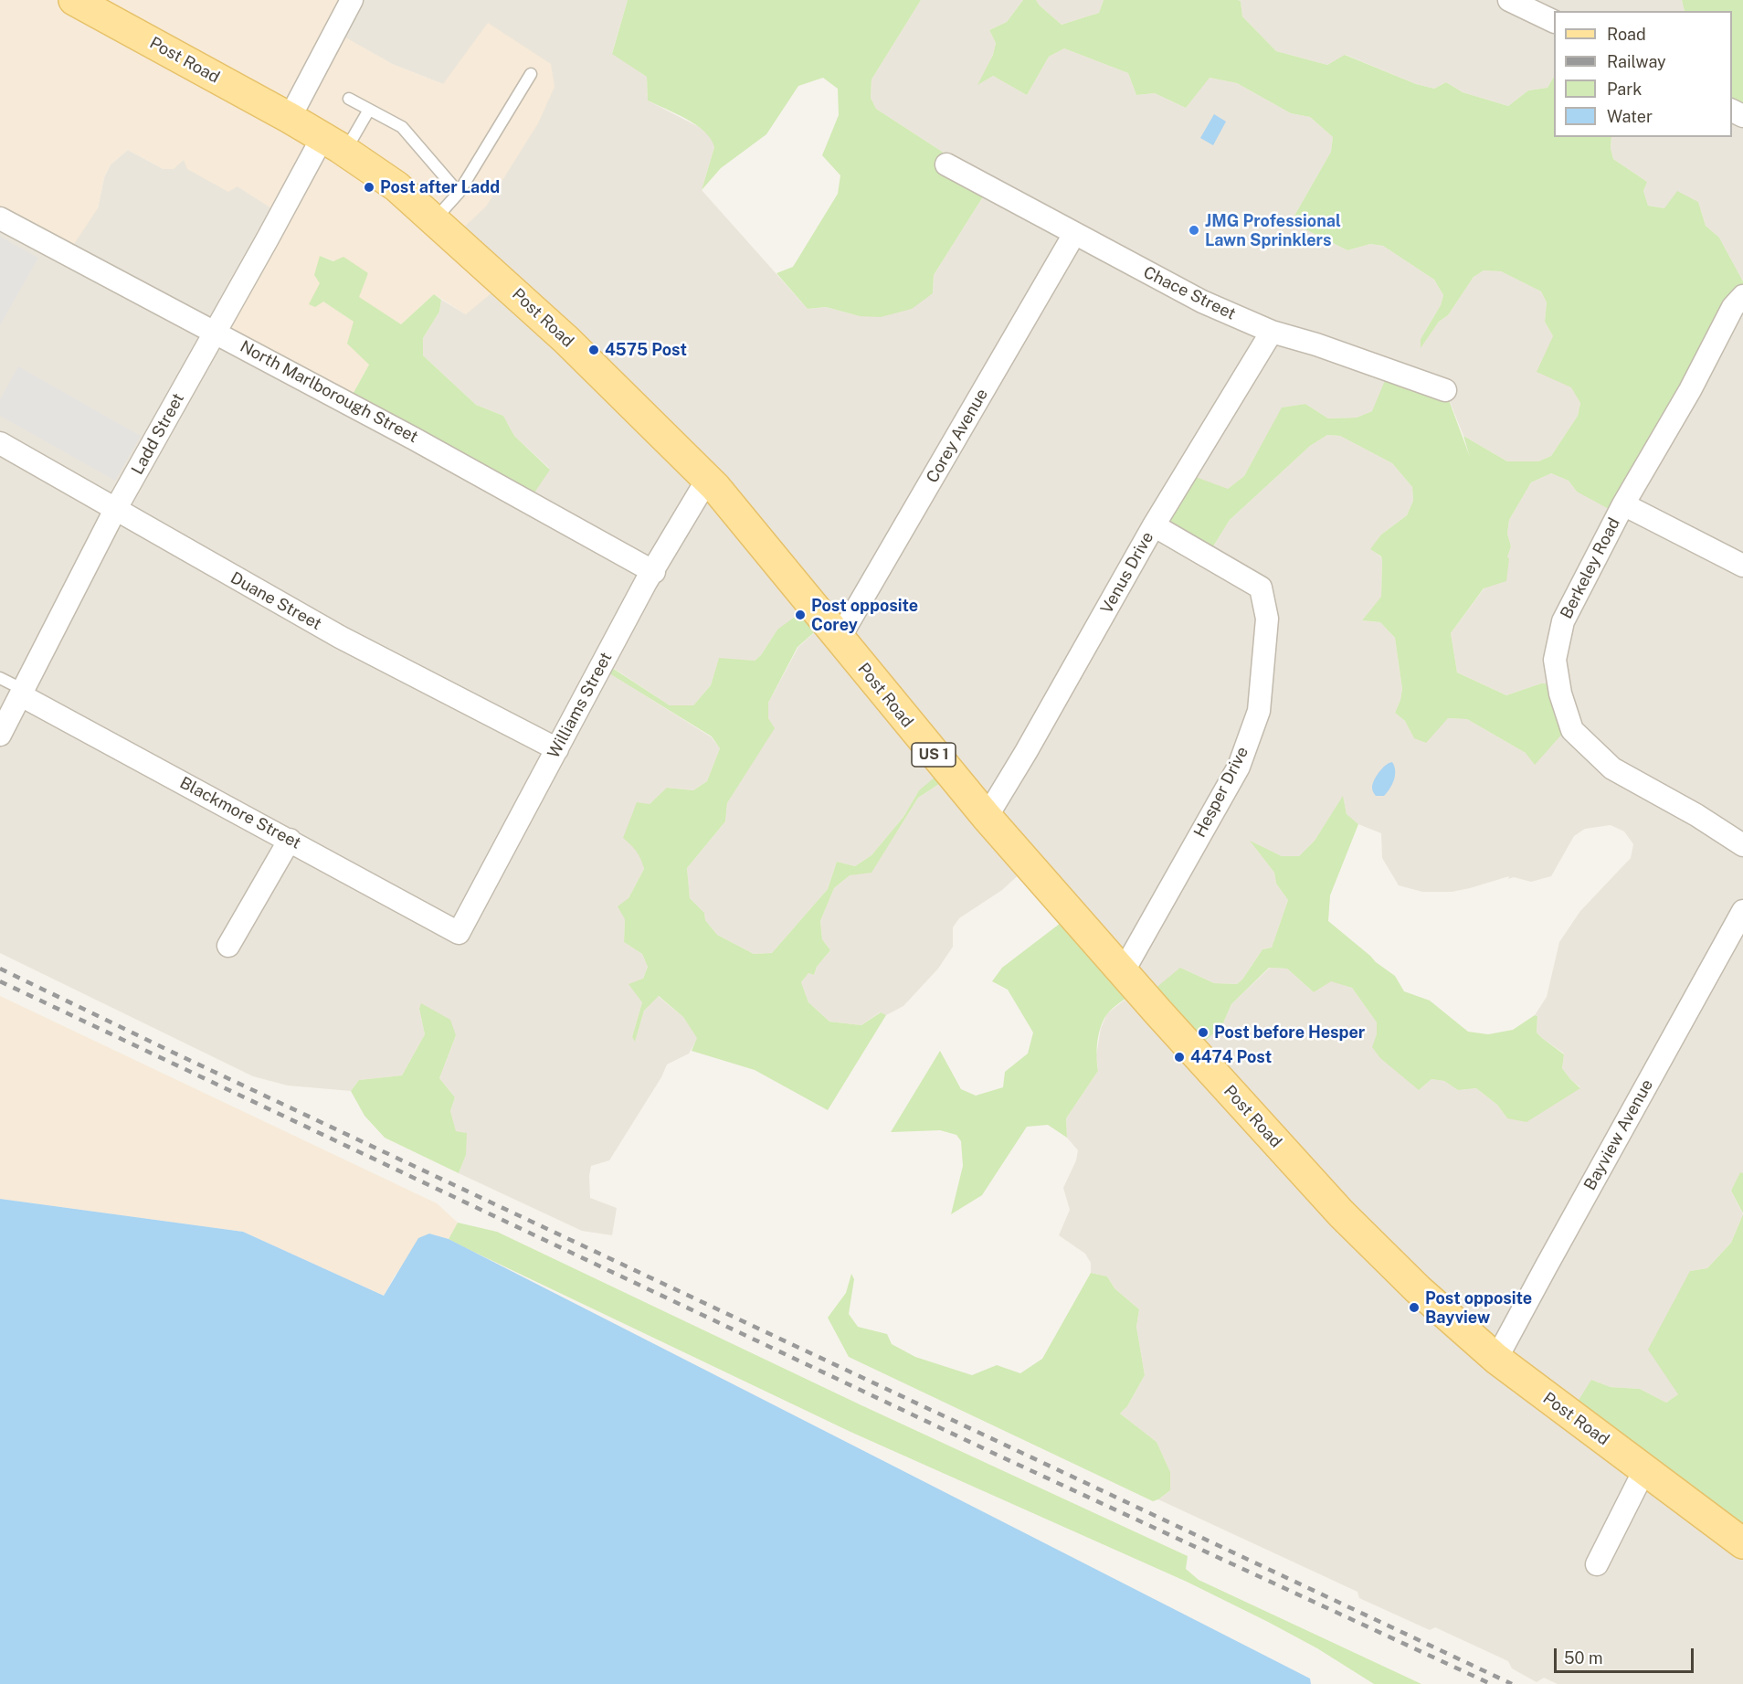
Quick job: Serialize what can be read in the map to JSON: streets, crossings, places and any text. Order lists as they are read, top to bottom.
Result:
{
  "streets": {
    "main road": ["Post Road", "US 1"],
    "street": [
      "Chace Street",
      "North Marlborough Street",
      "Ladd Street",
      "Corey Avenue",
      "Berkeley Road",
      "Venus Drive",
      "Duane Street",
      "Williams Street",
      "Hesper Drive",
      "Blackmore Street",
      "Bayview Avenue"
    ]
  },
  "crossings": [
    ["Post Road", "Ladd Street"],
    ["Post Road", "Corey Avenue"],
    ["Post Road", "Venus Drive"],
    ["Post Road", "Williams Street"],
    ["Post Road", "Hesper Drive"],
    ["Post Road", "Bayview Avenue"],
    ["Chace Street", "Corey Avenue"],
    ["Chace Street", "Venus Drive"],
    ["North Marlborough Street", "Ladd Street"],
    ["North Marlborough Street", "Williams Street"],
    ["Ladd Street", "Duane Street"],
    ["Ladd Street", "Blackmore Street"],
    ["Venus Drive", "Hesper Drive"],
    ["Duane Street", "Williams Street"],
    ["Williams Street", "Blackmore Street"]
  ],
  "places": [
    "Post after Ladd",
    "JMG Professional Lawn Sprinklers",
    "4575 Post",
    "Post opposite Corey",
    "Post before Hesper",
    "4474 Post",
    "Post opposite Bayview"
  ],
  "legend": [
    "Road",
    "Railway",
    "Park",
    "Water"
  ],
  "scale_bar": "50 m"
}
